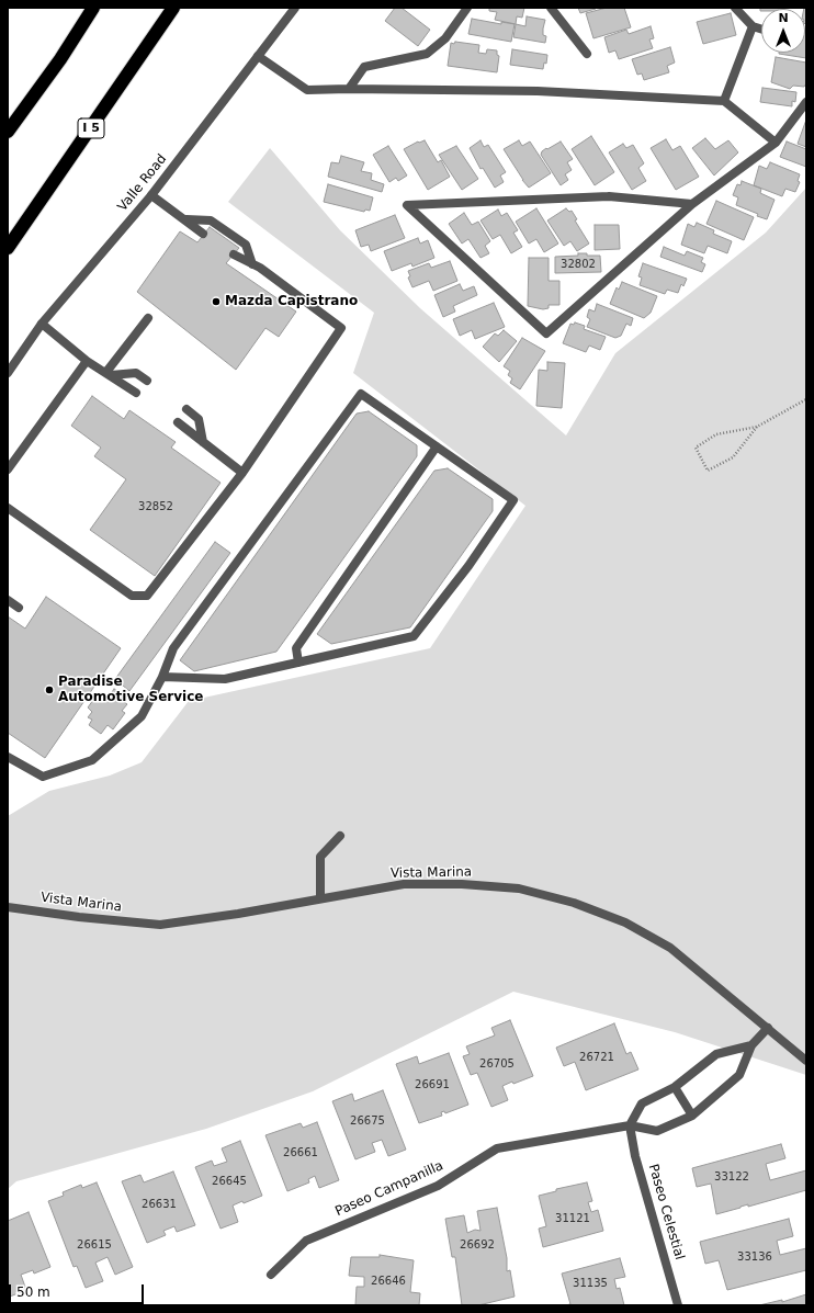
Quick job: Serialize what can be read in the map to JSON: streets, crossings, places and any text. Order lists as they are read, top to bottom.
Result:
{
  "streets": {
    "highway": ["I 5"],
    "street": [
      "Valle Road",
      "Vista Marina",
      "Paseo Campanilla",
      "Paseo Celestial"
    ]
  },
  "crossings": [
    ["Paseo Campanilla", "Paseo Celestial"]
  ],
  "places": ["Mazda Capistrano", "Paradise Automotive Service"],
  "house_numbers": [
    "32802",
    "32852",
    "26721",
    "26705",
    "26691",
    "26675",
    "26661",
    "33122",
    "26645",
    "26631",
    "31121",
    "26615",
    "26692",
    "33136",
    "26646",
    "31135"
  ],
  "scale_bar": "50 m",
  "north": "top"
}
